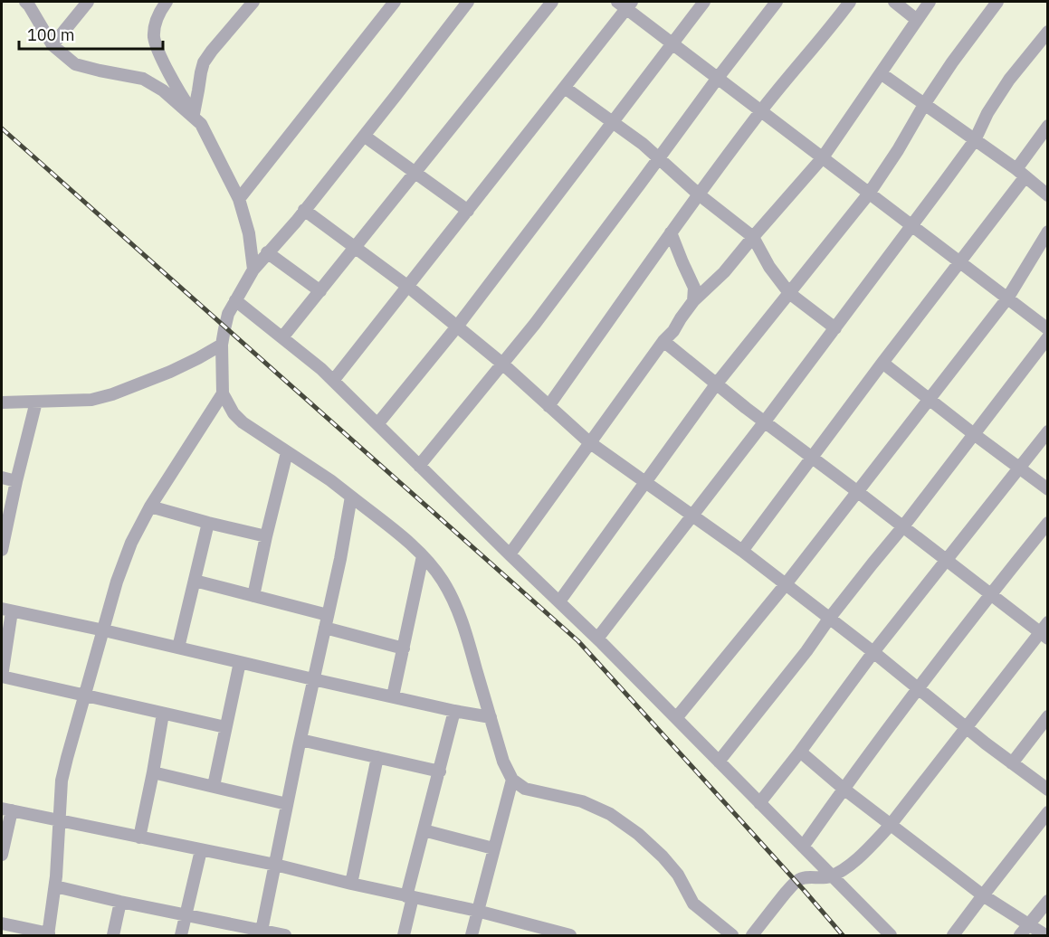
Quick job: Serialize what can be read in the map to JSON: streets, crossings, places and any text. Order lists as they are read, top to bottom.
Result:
{
  "scale_bar": "100 m"
}
